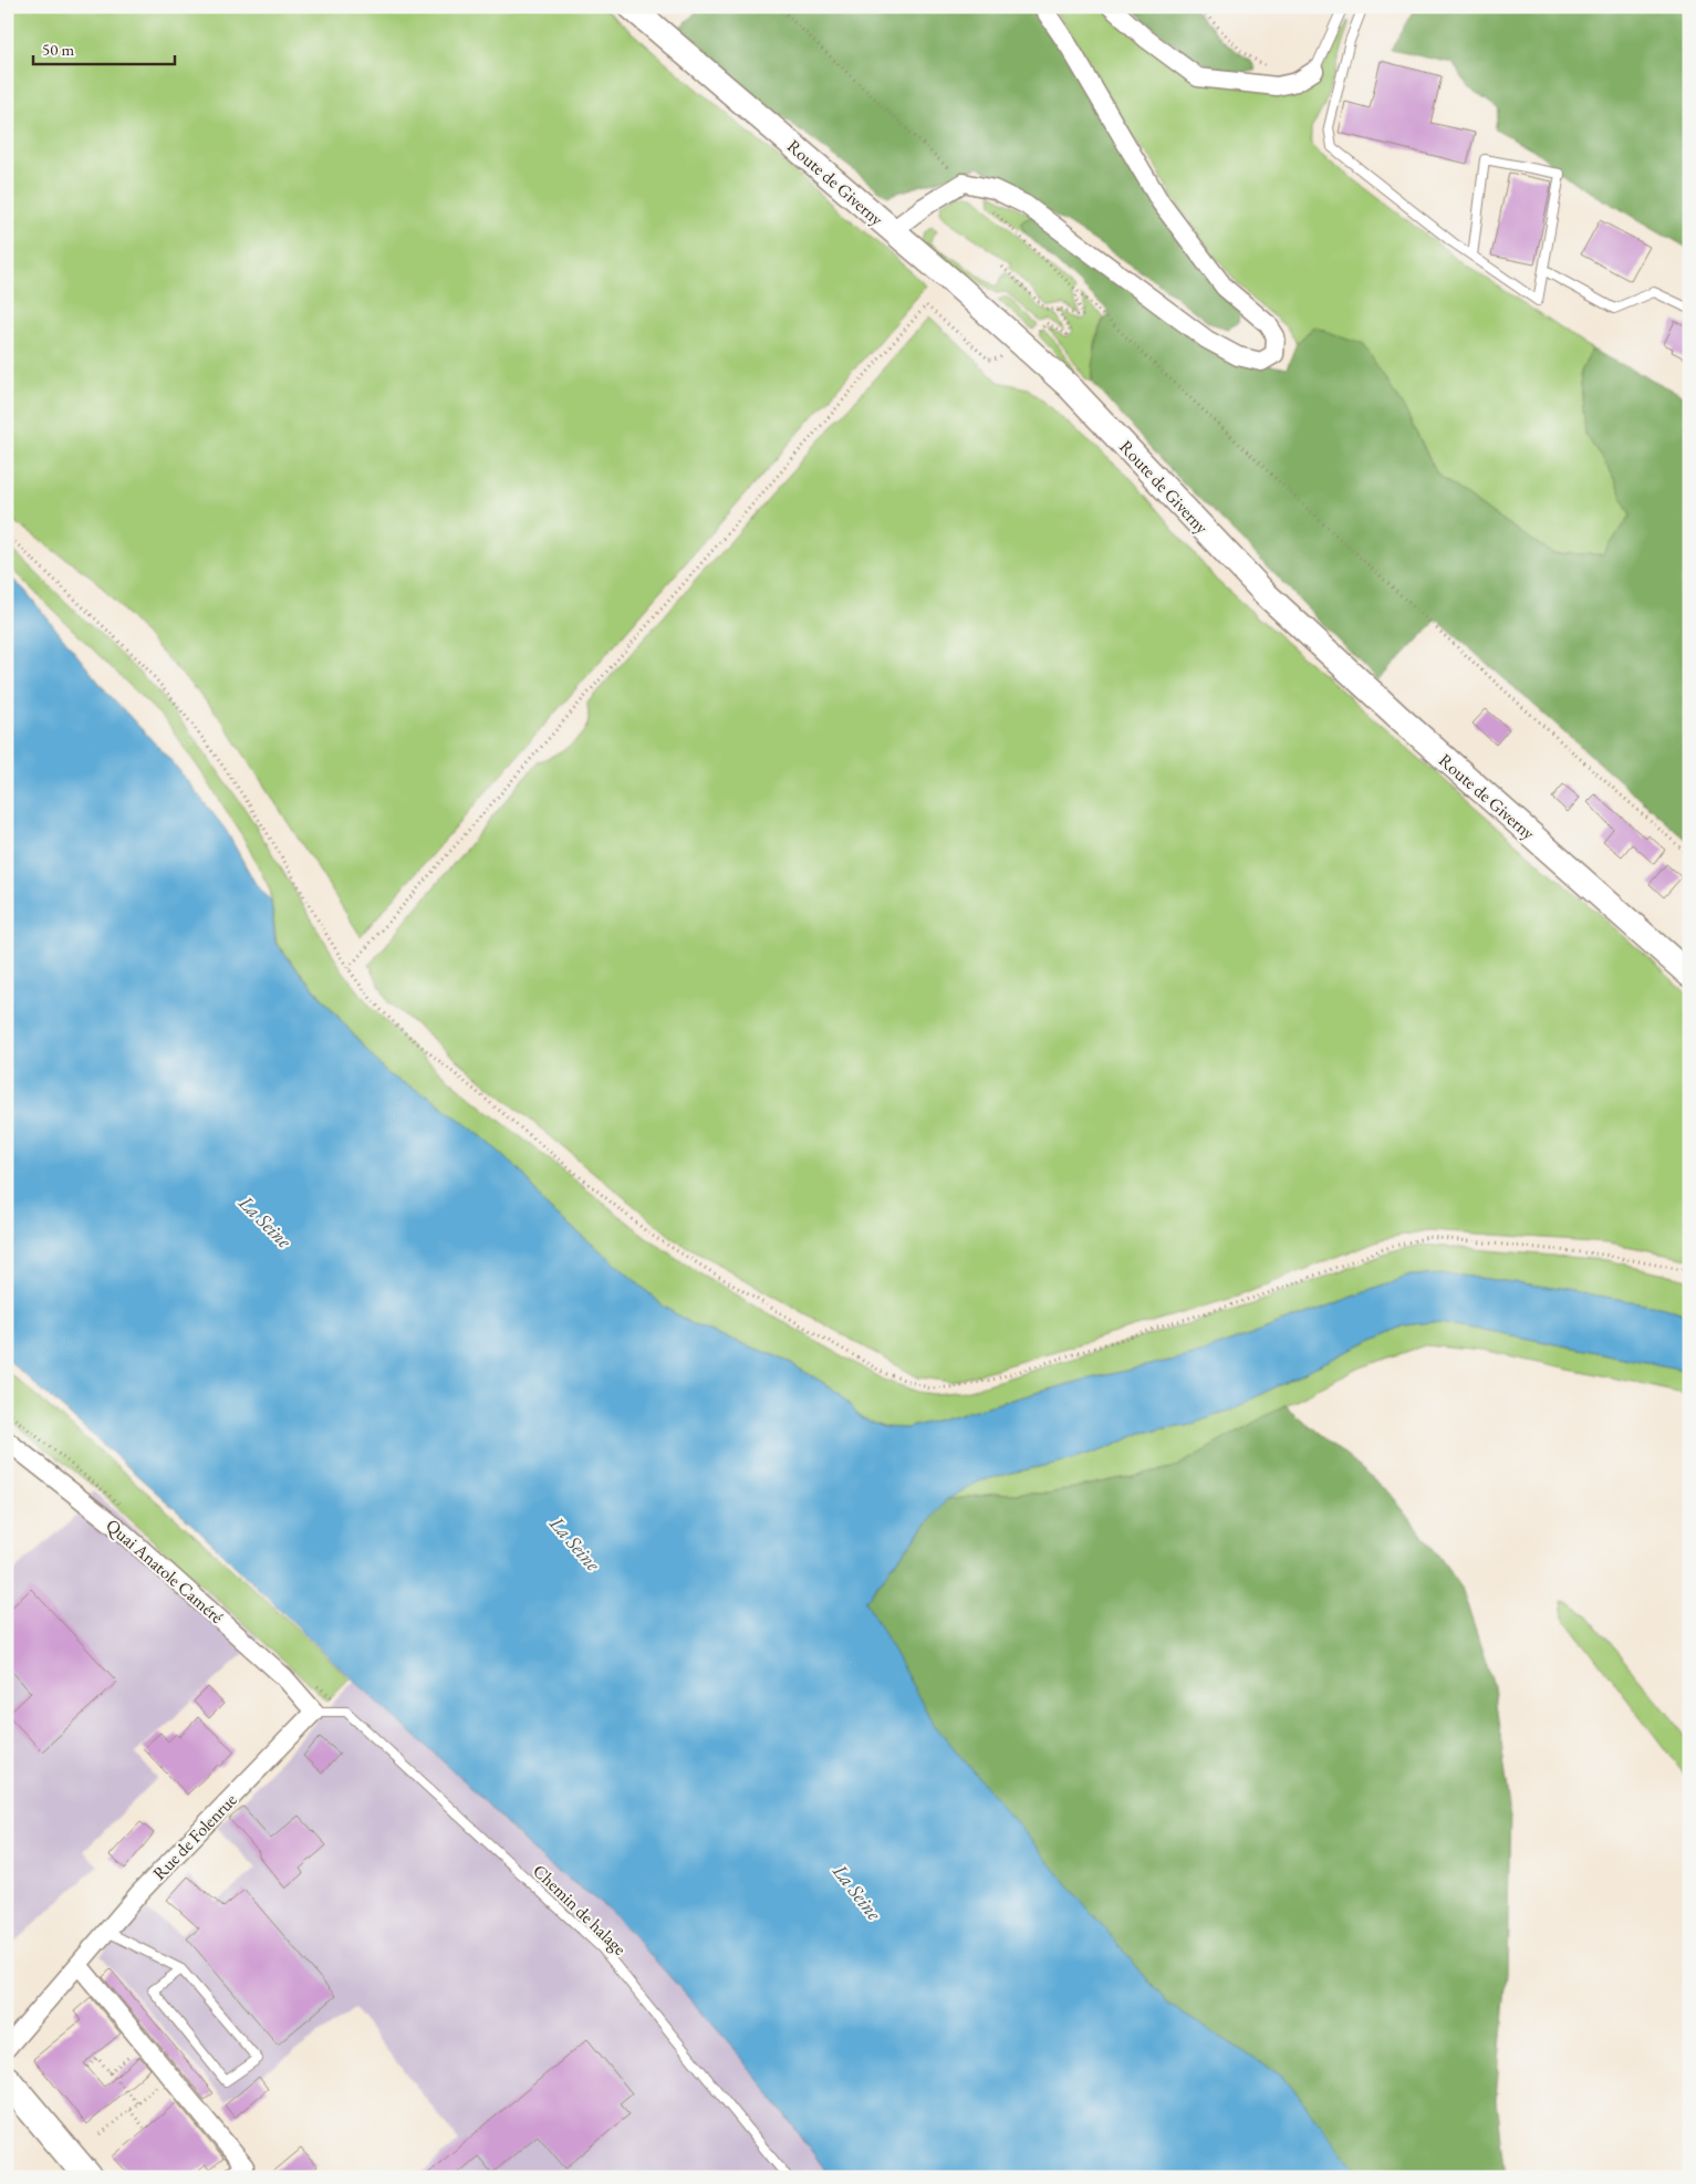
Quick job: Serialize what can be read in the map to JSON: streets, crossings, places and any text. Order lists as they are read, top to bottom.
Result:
{
  "streets": {
    "main road": ["Route de Giverny"],
    "street": ["Quai Anatole Caméré", "Rue de Folenrue"],
    "lane": ["Chemin de halage"]
  },
  "crossings": [
    ["Quai Anatole Caméré", "Rue de Folenrue"],
    ["Quai Anatole Caméré", "Chemin de halage"],
    ["Rue de Folenrue", "Chemin de halage"]
  ],
  "water": ["La Seine"],
  "scale_bar": "50 m"
}
